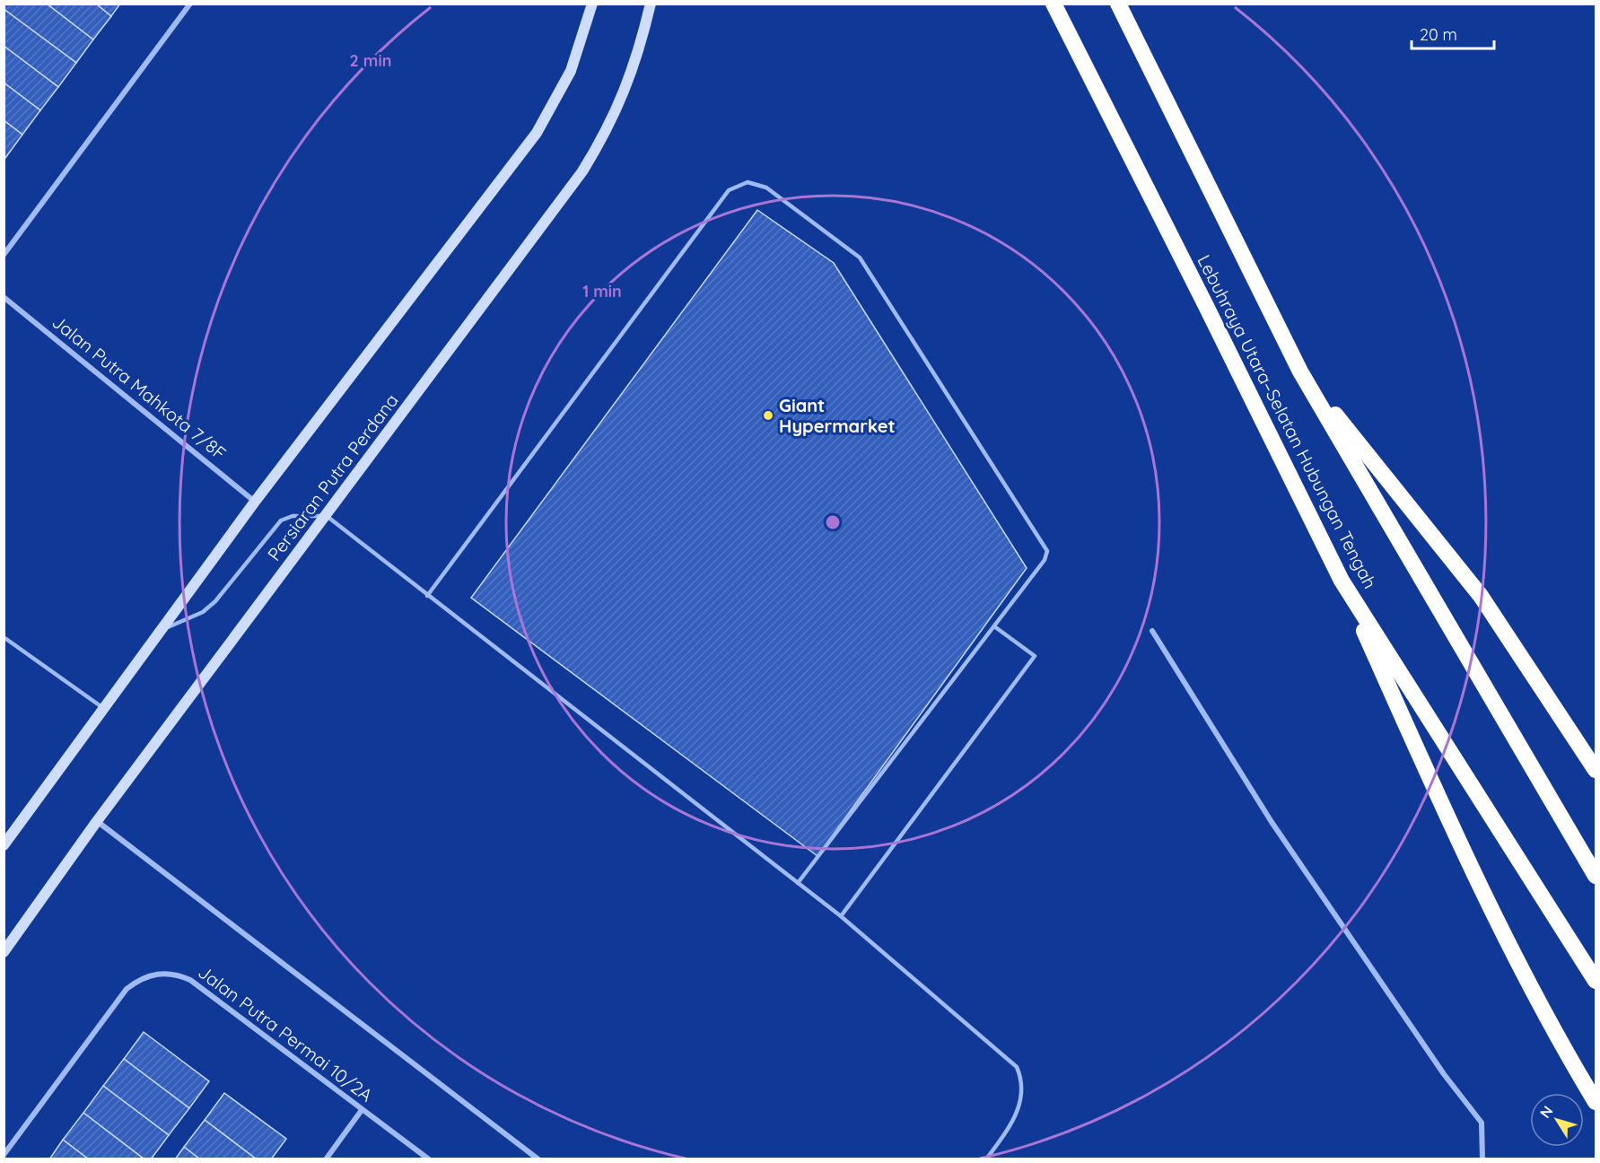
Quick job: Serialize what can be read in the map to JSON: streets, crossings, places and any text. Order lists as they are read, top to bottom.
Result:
{
  "streets": {
    "highway": ["Lebuhraya Utara–Selatan Hubungan Tengah"],
    "main road": ["Persiaran Putra Perdana"],
    "street": ["Jalan Putra Mahkota 7/8F", "Jalan Putra Permai 10/2A"]
  },
  "places": ["Giant Hypermarket"],
  "scale_bar": "20 m",
  "north": "top left",
  "rings": ["2 min", "1 min"]
}
